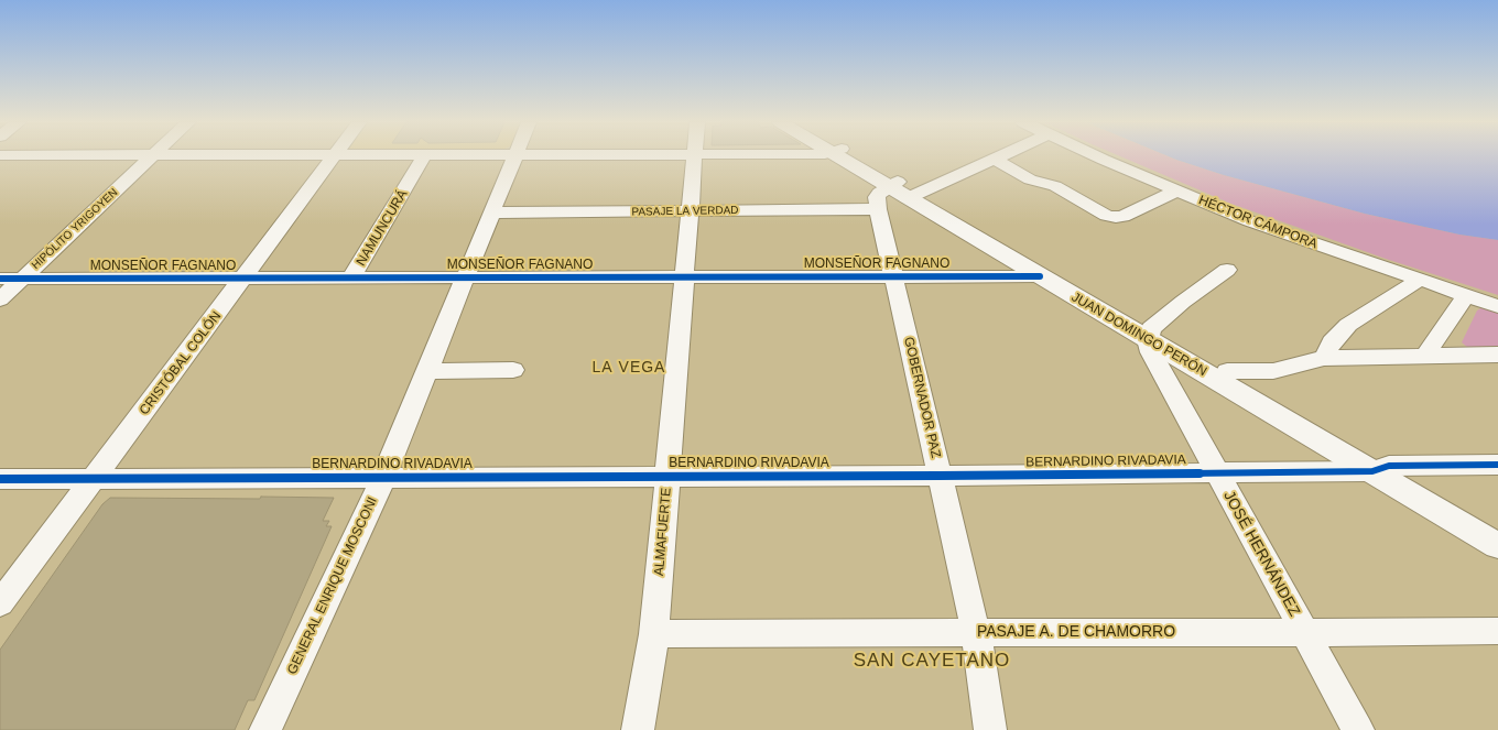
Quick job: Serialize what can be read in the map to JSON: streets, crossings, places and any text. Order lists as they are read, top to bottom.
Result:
{
  "streets": {
    "main road": ["JUAN DOMINGO PERÓN"],
    "street": [
      "PASAJE LA VERDAD",
      "HÉCTOR CÁMPORA",
      "NAMUNCURÁ",
      "HIPÓLITO YRIGOYEN",
      "MONSEÑOR FAGNANO",
      "CRISTÓBAL COLÓN",
      "GOBERNADOR PAZ",
      "BERNARDINO RIVADAVIA",
      "ALMAFUERTE",
      "JOSÉ HERNÁNDEZ",
      "GENERAL ENRIQUE MOSCONI",
      "PASAJE A. DE CHAMORRO"
    ]
  },
  "crossings": [
    ["PASAJE LA VERDAD", "GOBERNADOR PAZ"],
    ["PASAJE LA VERDAD", "ALMAFUERTE"],
    ["PASAJE LA VERDAD", "GENERAL ENRIQUE MOSCONI"],
    ["NAMUNCURÁ", "MONSEÑOR FAGNANO"],
    ["HIPÓLITO YRIGOYEN", "MONSEÑOR FAGNANO"],
    ["MONSEÑOR FAGNANO", "JUAN DOMINGO PERÓN"],
    ["MONSEÑOR FAGNANO", "CRISTÓBAL COLÓN"],
    ["MONSEÑOR FAGNANO", "GOBERNADOR PAZ"],
    ["MONSEÑOR FAGNANO", "ALMAFUERTE"],
    ["MONSEÑOR FAGNANO", "GENERAL ENRIQUE MOSCONI"],
    ["JUAN DOMINGO PERÓN", "GOBERNADOR PAZ"],
    ["JUAN DOMINGO PERÓN", "BERNARDINO RIVADAVIA"],
    ["JUAN DOMINGO PERÓN", "JOSÉ HERNÁNDEZ"],
    ["CRISTÓBAL COLÓN", "BERNARDINO RIVADAVIA"],
    ["GOBERNADOR PAZ", "BERNARDINO RIVADAVIA"],
    ["GOBERNADOR PAZ", "PASAJE A. DE CHAMORRO"],
    ["BERNARDINO RIVADAVIA", "ALMAFUERTE"],
    ["BERNARDINO RIVADAVIA", "JOSÉ HERNÁNDEZ"],
    ["BERNARDINO RIVADAVIA", "GENERAL ENRIQUE MOSCONI"],
    ["ALMAFUERTE", "PASAJE A. DE CHAMORRO"],
    ["JOSÉ HERNÁNDEZ", "PASAJE A. DE CHAMORRO"]
  ],
  "districts": ["LA VEGA", "SAN CAYETANO"]
}
